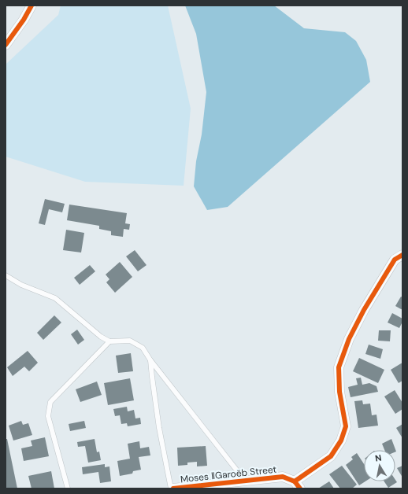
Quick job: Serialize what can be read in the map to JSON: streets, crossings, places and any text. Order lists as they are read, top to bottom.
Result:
{
  "streets": {
    "street": ["Moses ǁGaroëb Street"]
  },
  "north": "top"
}
